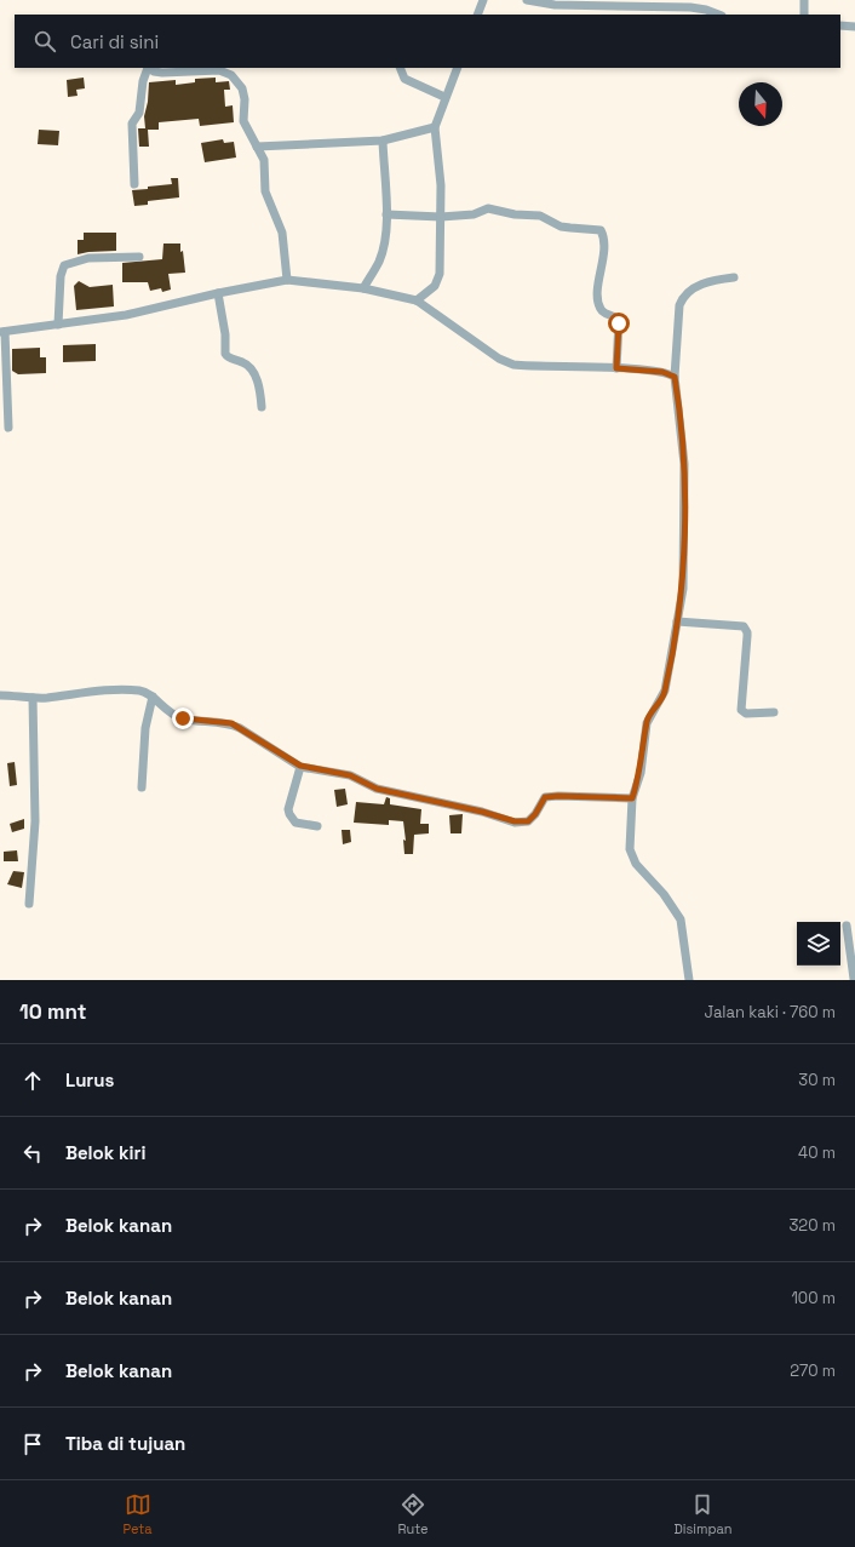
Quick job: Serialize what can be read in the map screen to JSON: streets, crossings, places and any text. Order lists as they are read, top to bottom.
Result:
{
  "north": "bottom",
  "page": {
    "search": "Cari di sini",
    "heading": ["10 mnt", "Jalan kaki · 760 m"],
    "list": [
      ["Lurus", "30 m"],
      ["Belok kiri", "40 m"],
      ["Belok kanan", "320 m"],
      ["Belok kanan", "100 m"],
      ["Belok kanan", "270 m"],
      "Tiba di tujuan"
    ],
    "nav": ["Peta", "Rute", "Disimpan"]
  }
}
